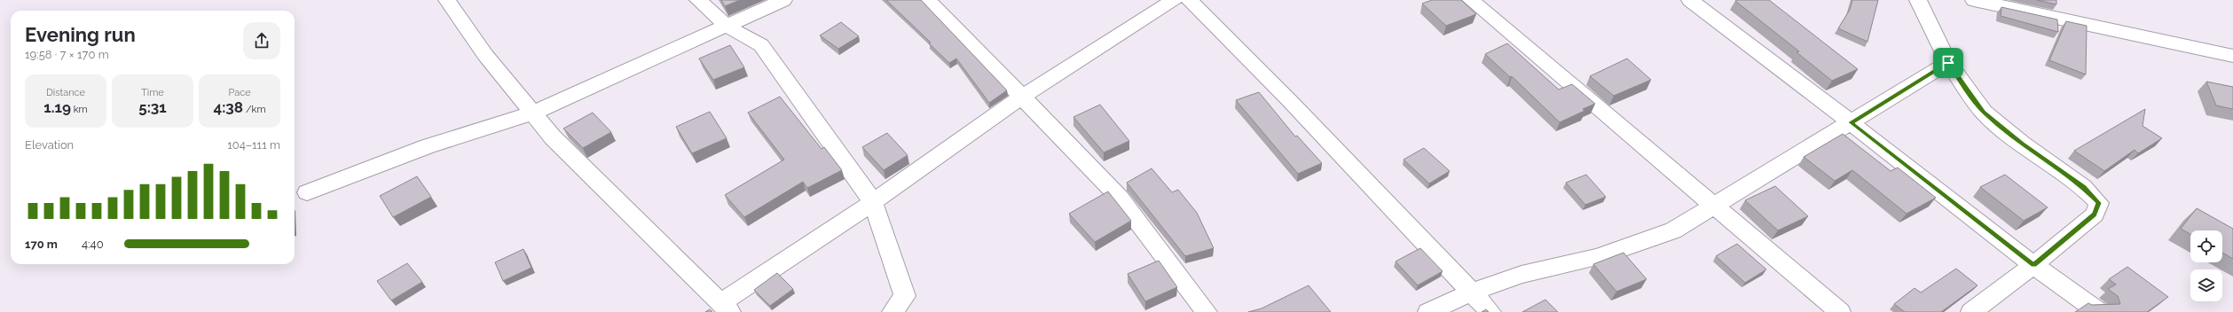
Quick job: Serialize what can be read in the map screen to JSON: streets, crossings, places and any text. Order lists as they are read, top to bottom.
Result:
{
  "page": {
    "heading": ["Evening run", "19:58 · 7 × 170 m"],
    "stats": [
      ["Distance", "1.19 km"],
      ["Time", "5:31"],
      ["Pace", "4:38 /km"]
    ],
    "chart": ["Elevation", "104–111 m"],
    "list": [
      {
        "name": "170 m",
        "note": "4:40"
      }
    ]
  }
}
